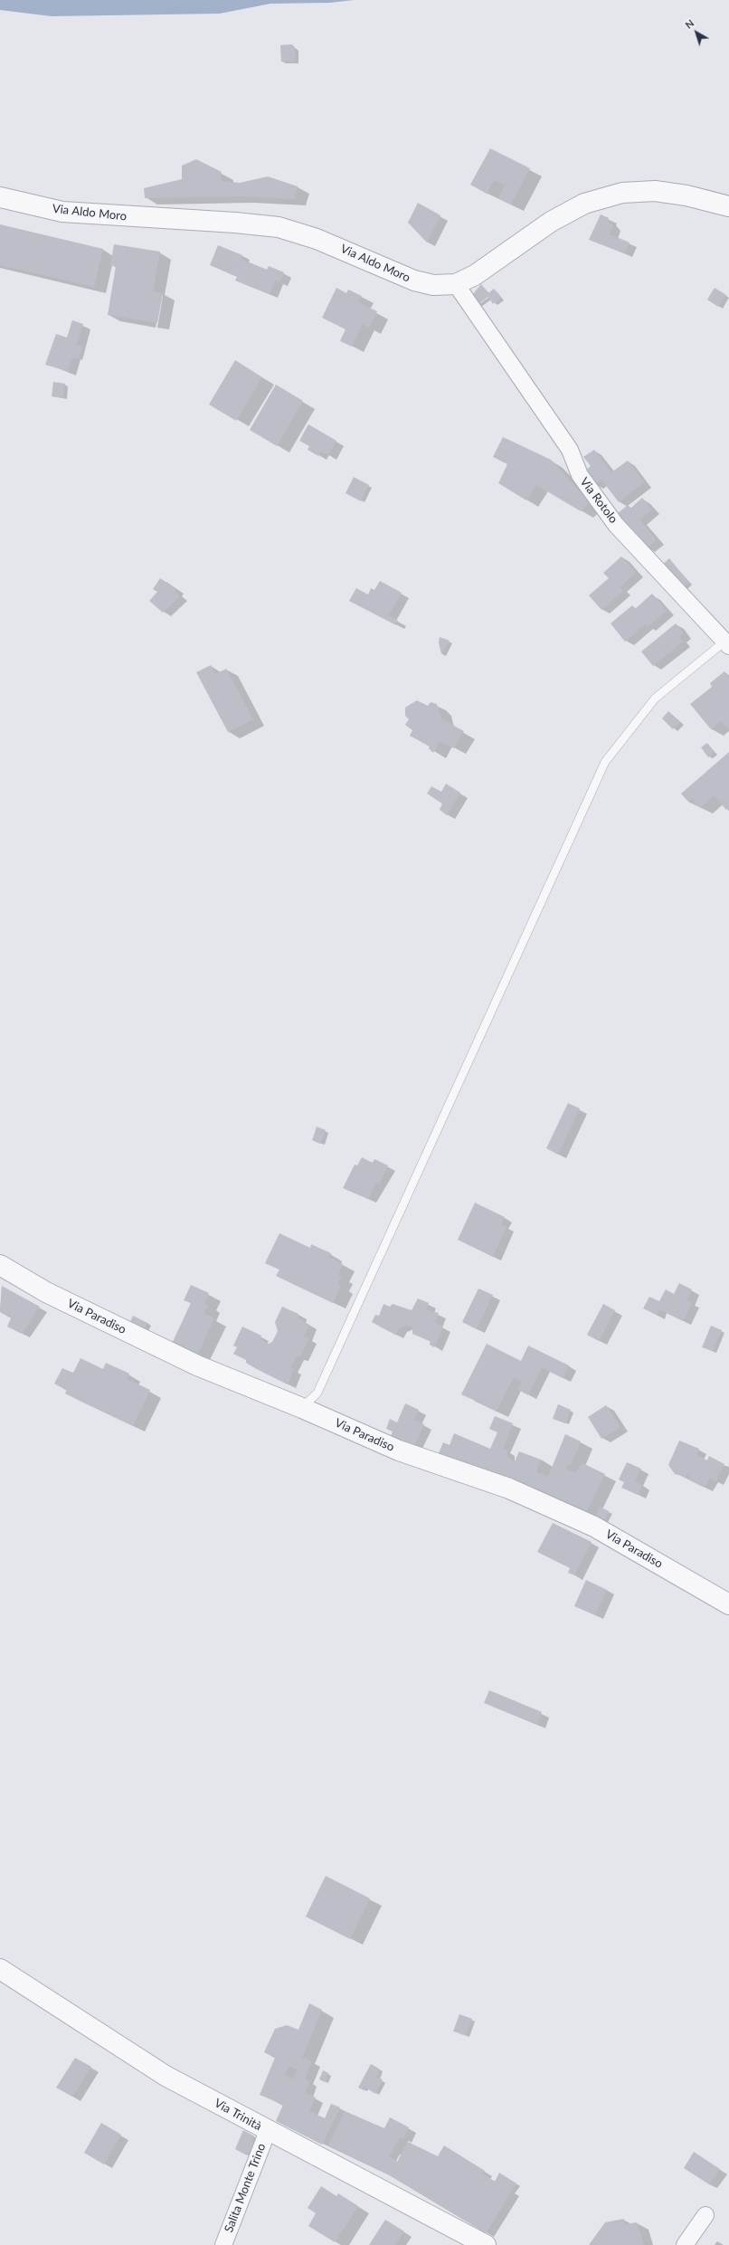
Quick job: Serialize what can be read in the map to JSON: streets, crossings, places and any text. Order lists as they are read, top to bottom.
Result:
{
  "streets": {
    "street": [
      "Via Aldo Moro",
      "Via Rotolo",
      "Via Paradiso",
      "Via Trinità",
      "Salita Monte Trino"
    ]
  },
  "crossings": [
    ["Via Aldo Moro", "Via Rotolo"],
    ["Via Trinità", "Salita Monte Trino"]
  ],
  "north": "top left"
}
